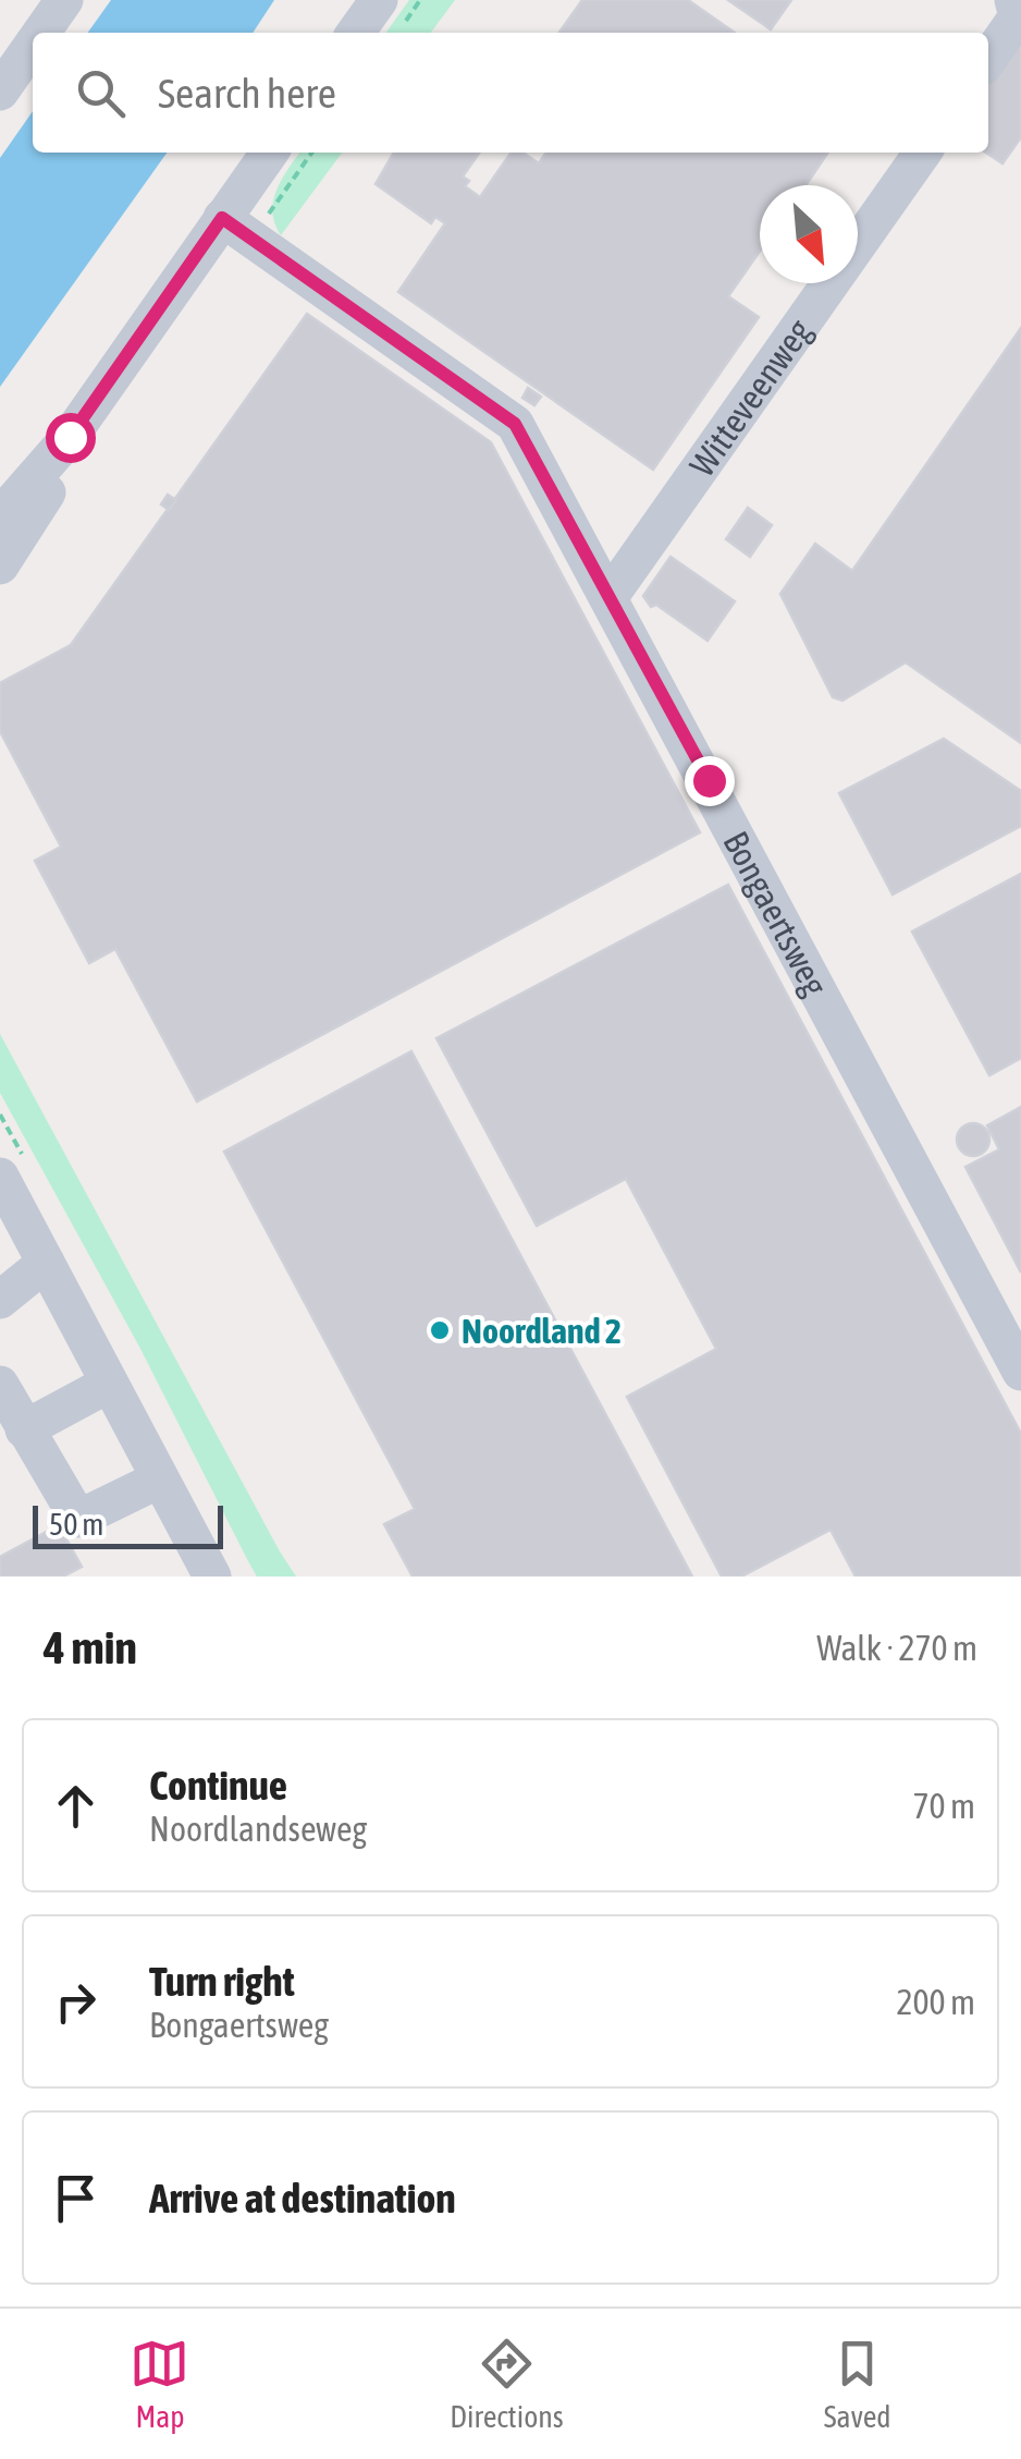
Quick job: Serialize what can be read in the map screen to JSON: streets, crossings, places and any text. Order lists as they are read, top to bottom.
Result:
{
  "streets": {
    "street": ["Witteveenweg", "Bongaertsweg"]
  },
  "crossings": [
    ["Witteveenweg", "Bongaertsweg"]
  ],
  "places": ["Noordland 2"],
  "scale_bar": "50 m",
  "north": "bottom right",
  "page": {
    "search": "Search here",
    "scale": "50 m",
    "heading": ["4 min", "Walk · 270 m"],
    "list": [
      ["Continue", "Noordlandseweg", "70 m"],
      ["Turn right", "Bongaertsweg", "200 m"],
      "Arrive at destination"
    ],
    "nav": ["Map", "Directions", "Saved"]
  }
}
